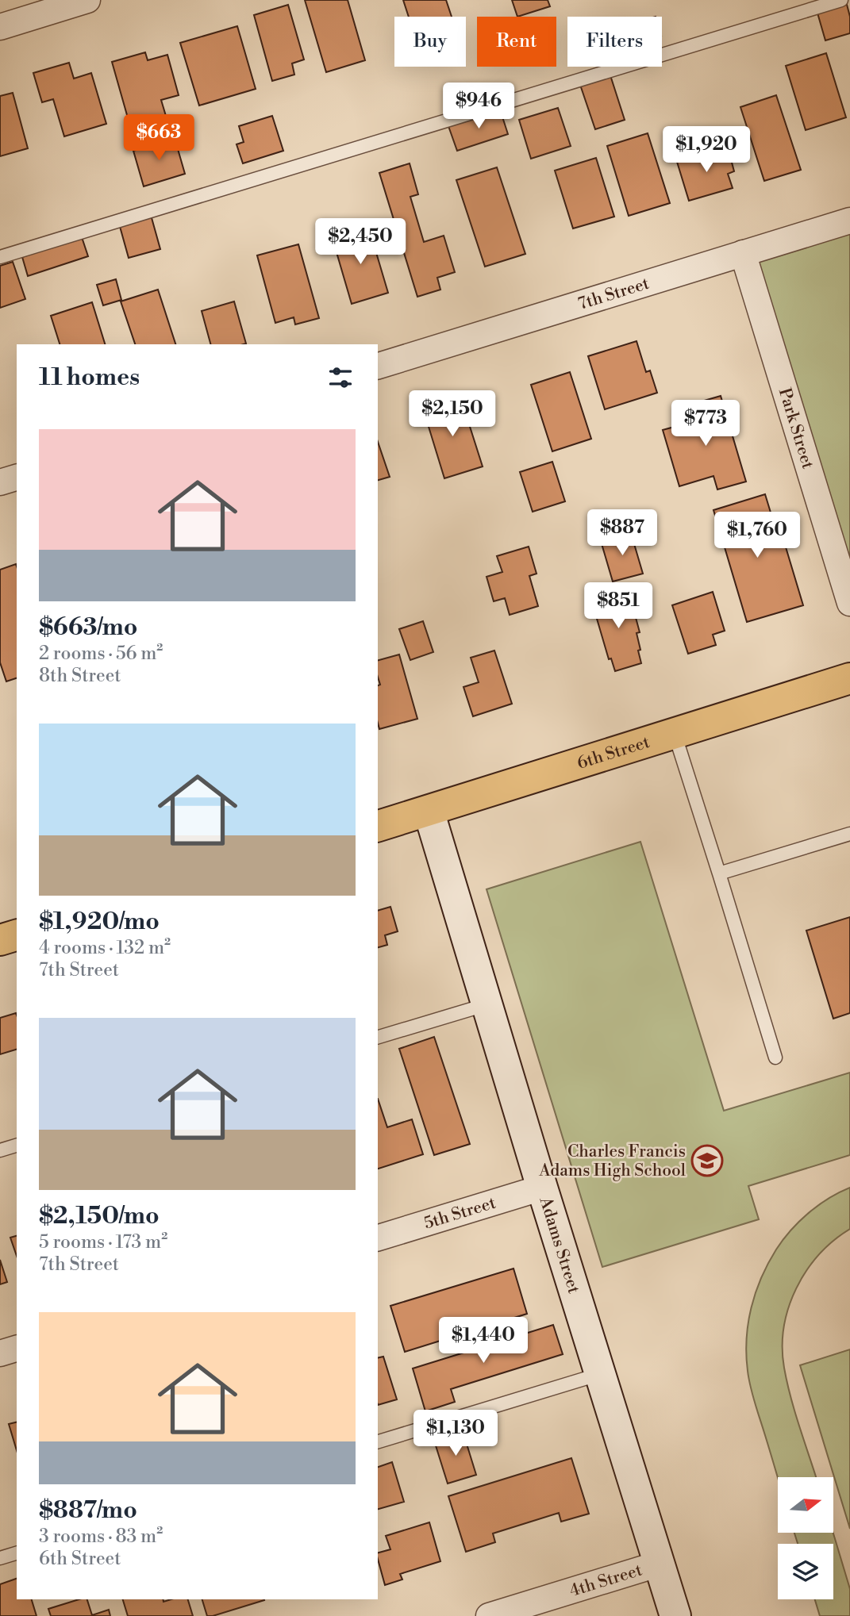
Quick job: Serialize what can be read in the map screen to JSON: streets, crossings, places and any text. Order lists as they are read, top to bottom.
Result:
{
  "streets": {
    "main road": ["6th Street"],
    "street": [
      "7th Street",
      "Park Street",
      "5th Street",
      "Adams Street",
      "4th Street"
    ]
  },
  "crossings": [
    ["7th Street", "Park Street"],
    ["6th Street", "Adams Street"],
    ["5th Street", "Adams Street"],
    ["Adams Street", "4th Street"]
  ],
  "places": {
    "school or university": ["Charles Francis Adams High School"]
  },
  "north": "right",
  "page": {
    "chip": ["Buy", "Rent", "Filters"],
    "price": [
      "$946",
      "$663",
      "$1,920",
      "$2,450",
      "$2,150",
      "$773",
      "$887",
      "$1,760",
      "$851",
      "$1,440",
      "$1,130"
    ],
    "heading": "11 homes",
    "list": [
      {
        "name": "$663/mo",
        "note": "2 rooms · 56 m² · 8th Street"
      },
      {
        "name": "$1,920/mo",
        "note": "4 rooms · 132 m² · 7th Street"
      },
      {
        "name": "$2,150/mo",
        "note": "5 rooms · 173 m² · 7th Street"
      },
      {
        "name": "$887/mo",
        "note": "3 rooms · 83 m² · 6th Street"
      }
    ]
  }
}
